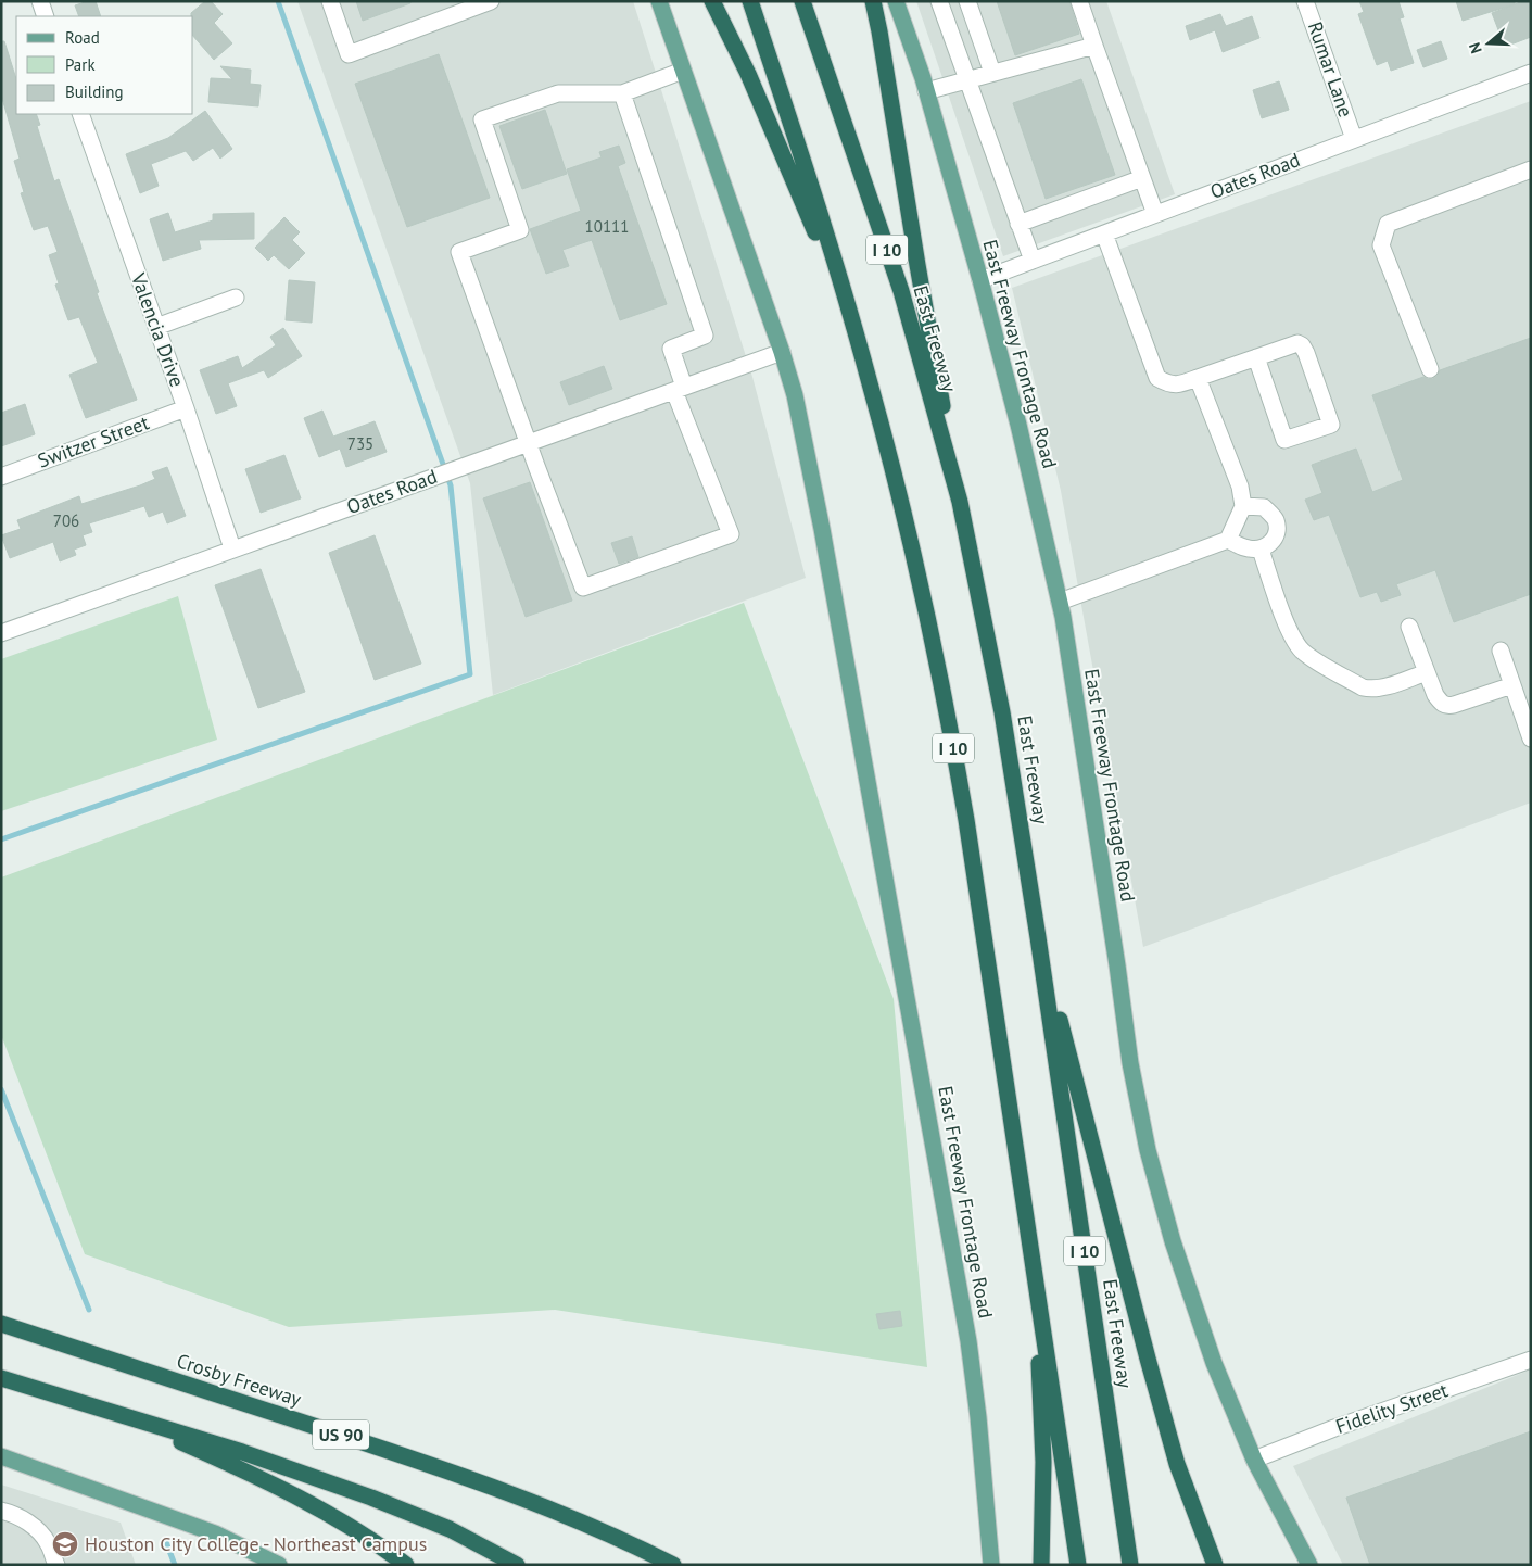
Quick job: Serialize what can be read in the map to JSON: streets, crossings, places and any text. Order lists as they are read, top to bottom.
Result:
{
  "streets": {
    "highway": [
      "I 10",
      "East Freeway",
      "Crosby Freeway",
      "US 90"
    ],
    "main road": ["East Freeway Frontage Road"],
    "street": [
      "Rumar Lane",
      "Oates Road",
      "Valencia Drive",
      "Switzer Street",
      "Fidelity Street"
    ]
  },
  "crossings": [
    ["Rumar Lane", "Oates Road"],
    ["Oates Road", "Valencia Drive"],
    ["Oates Road", "East Freeway Frontage Road"],
    ["Valencia Drive", "Switzer Street"],
    ["East Freeway Frontage Road", "Fidelity Street"]
  ],
  "places": {
    "school or university": ["Houston City College - Northeast Campus"]
  },
  "house_numbers": ["10111", "735", "706"],
  "legend": ["Road", "Park", "Building"],
  "north": "left"
}
